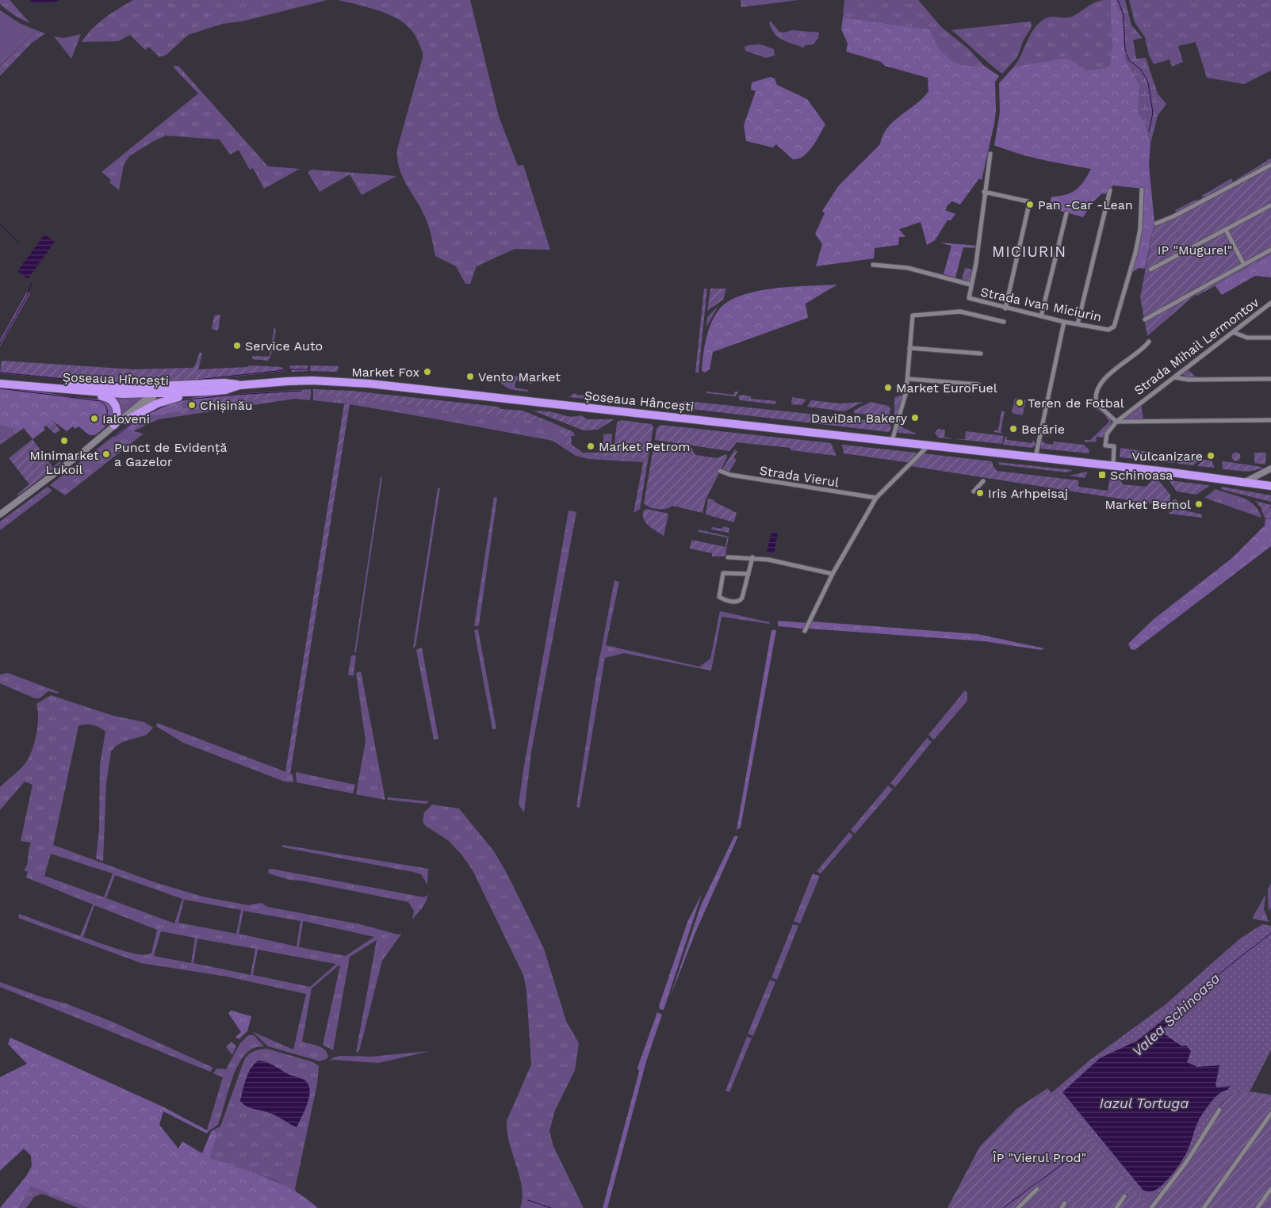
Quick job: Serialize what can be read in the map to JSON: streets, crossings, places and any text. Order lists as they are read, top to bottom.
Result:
{
  "streets": {
    "highway": ["Șoseaua Hîncești", "Șoseaua Hâncești"],
    "street": ["Strada Ivan Miciurin", "Strada Mihail Lermontov", "Strada Vierul"]
  },
  "crossings": [
    ["Strada Mihail Lermontov", "Șoseaua Hâncești"],
    ["Șoseaua Hîncești", "Șoseaua Hâncești"]
  ],
  "districts": ["MICIURIN"],
  "water": ["Valea Schinoasa", "Iazul Tortuga"],
  "parks": ["IP \"Mugurel\"", "ÎP \"Vierul Prod\""],
  "places": {
    "other": [
      "Pan -Car -Lean",
      "Service Auto",
      "Market Fox",
      "Vento Market",
      "Market EuroFuel",
      "Teren de Fotbal",
      "Chișinău",
      "DaviDan Bakery",
      "Ialoveni",
      "Berărie",
      "Minimarket Lukoil",
      "Market Petrom",
      "Punct de Evidență a Gazelor",
      "Vulcanizare",
      "Iris Arhpeisaj",
      "Market Bemol"
    ],
    "transit": ["Schinoasa"]
  }
}
